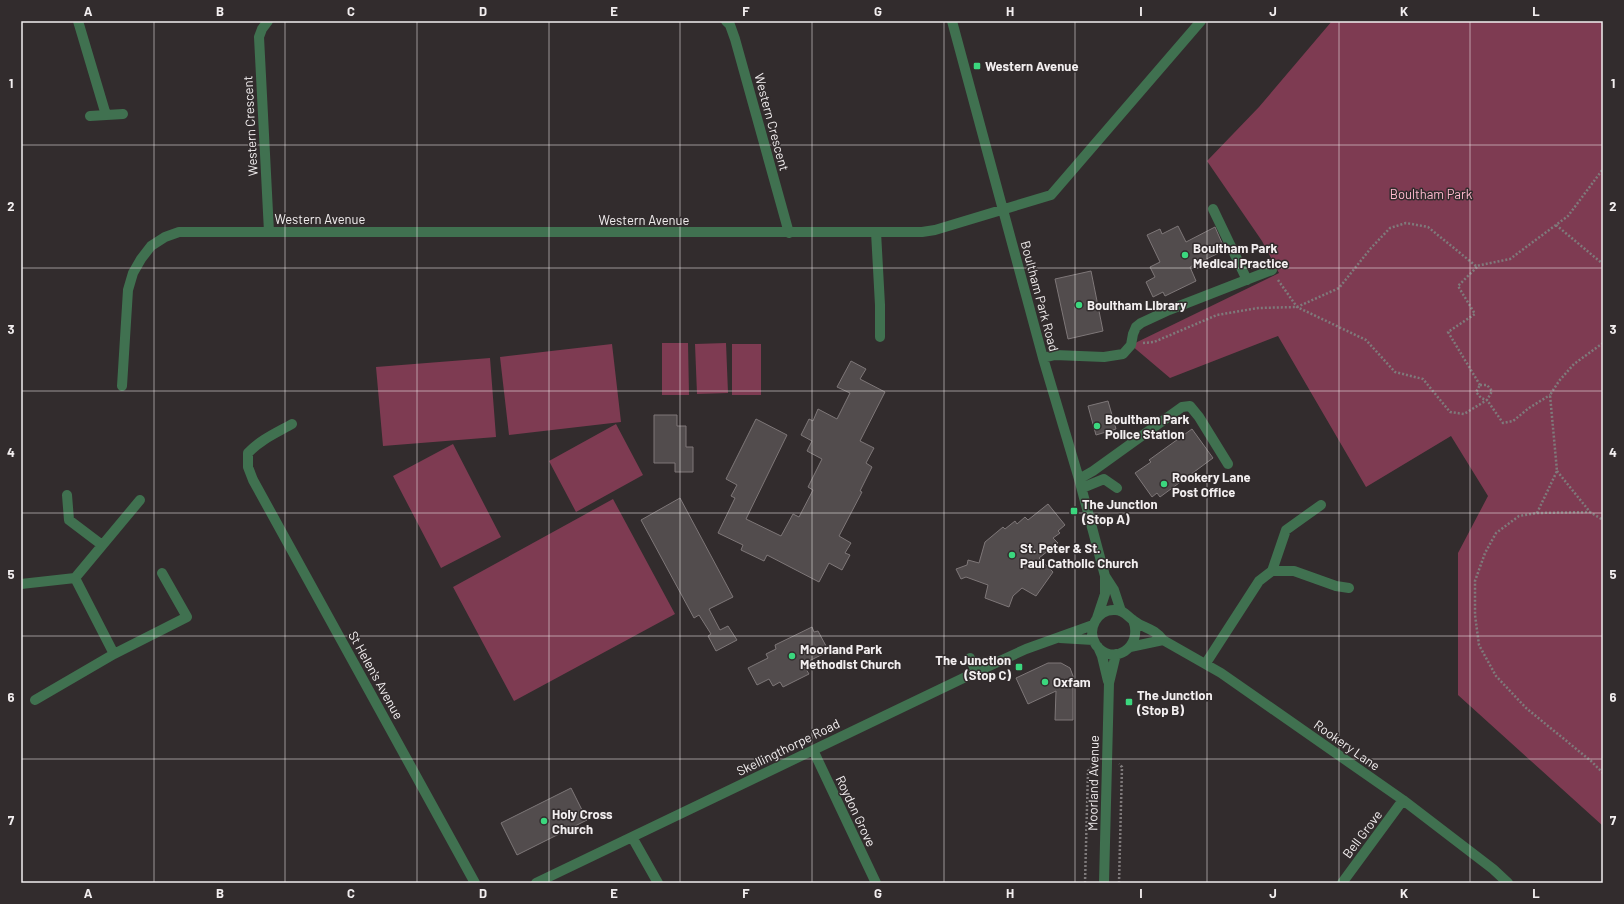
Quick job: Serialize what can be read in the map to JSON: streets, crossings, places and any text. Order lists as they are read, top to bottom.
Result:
{
  "streets": {
    "street": [
      "Western Crescent",
      "Western Avenue",
      "Boultham Park Road",
      "St Helen's Avenue",
      "Rookery Lane",
      "Skellingthorpe Road",
      "Moorland Avenue",
      "Roydon Grove",
      "Bell Grove"
    ]
  },
  "crossings": [
    ["Western Crescent", "Western Avenue"],
    ["Western Avenue", "Boultham Park Road"],
    ["Rookery Lane", "Skellingthorpe Road"],
    ["Rookery Lane", "Moorland Avenue"],
    ["Rookery Lane", "Bell Grove"],
    ["Skellingthorpe Road", "Moorland Avenue"],
    ["Skellingthorpe Road", "Roydon Grove"]
  ],
  "parks": ["Boultham Park"],
  "places": {
    "transit": [
      "Western Avenue",
      "The Junction (Stop A)",
      "The Junction (Stop C)",
      "The Junction (Stop B)"
    ],
    "other": [
      "Boultham Park Medical Practice",
      "Boultham Library",
      "Boultham Park Police Station",
      "Rookery Lane Post Office",
      "St. Peter & St. Paul Catholic Church",
      "Moorland Park Methodist Church",
      "Oxfam",
      "Holy Cross Church"
    ]
  },
  "grid": {
    "columns": [
      "A",
      "B",
      "C",
      "D",
      "E",
      "F",
      "G",
      "H",
      "I",
      "J",
      "K",
      "L"
    ],
    "rows": [
      "1",
      "2",
      "3",
      "4",
      "5",
      "6",
      "7"
    ]
  }
}
